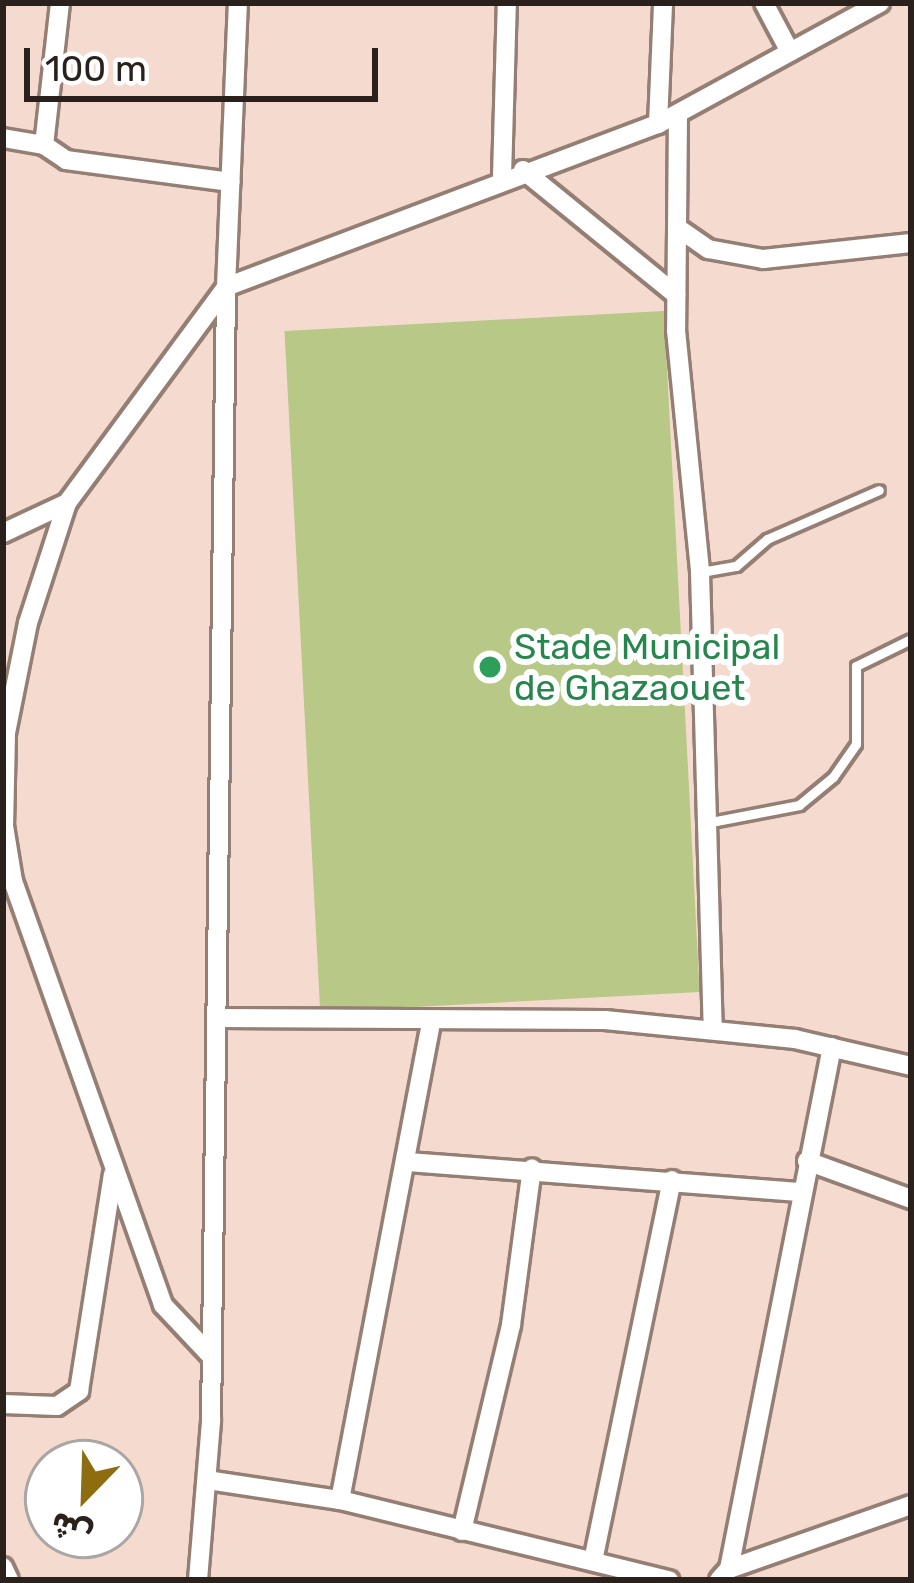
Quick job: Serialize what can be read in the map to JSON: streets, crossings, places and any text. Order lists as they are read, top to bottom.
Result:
{
  "places": ["Stade Municipal de Ghazaouet"],
  "scale_bar": "100 m",
  "north": "bottom left"
}
